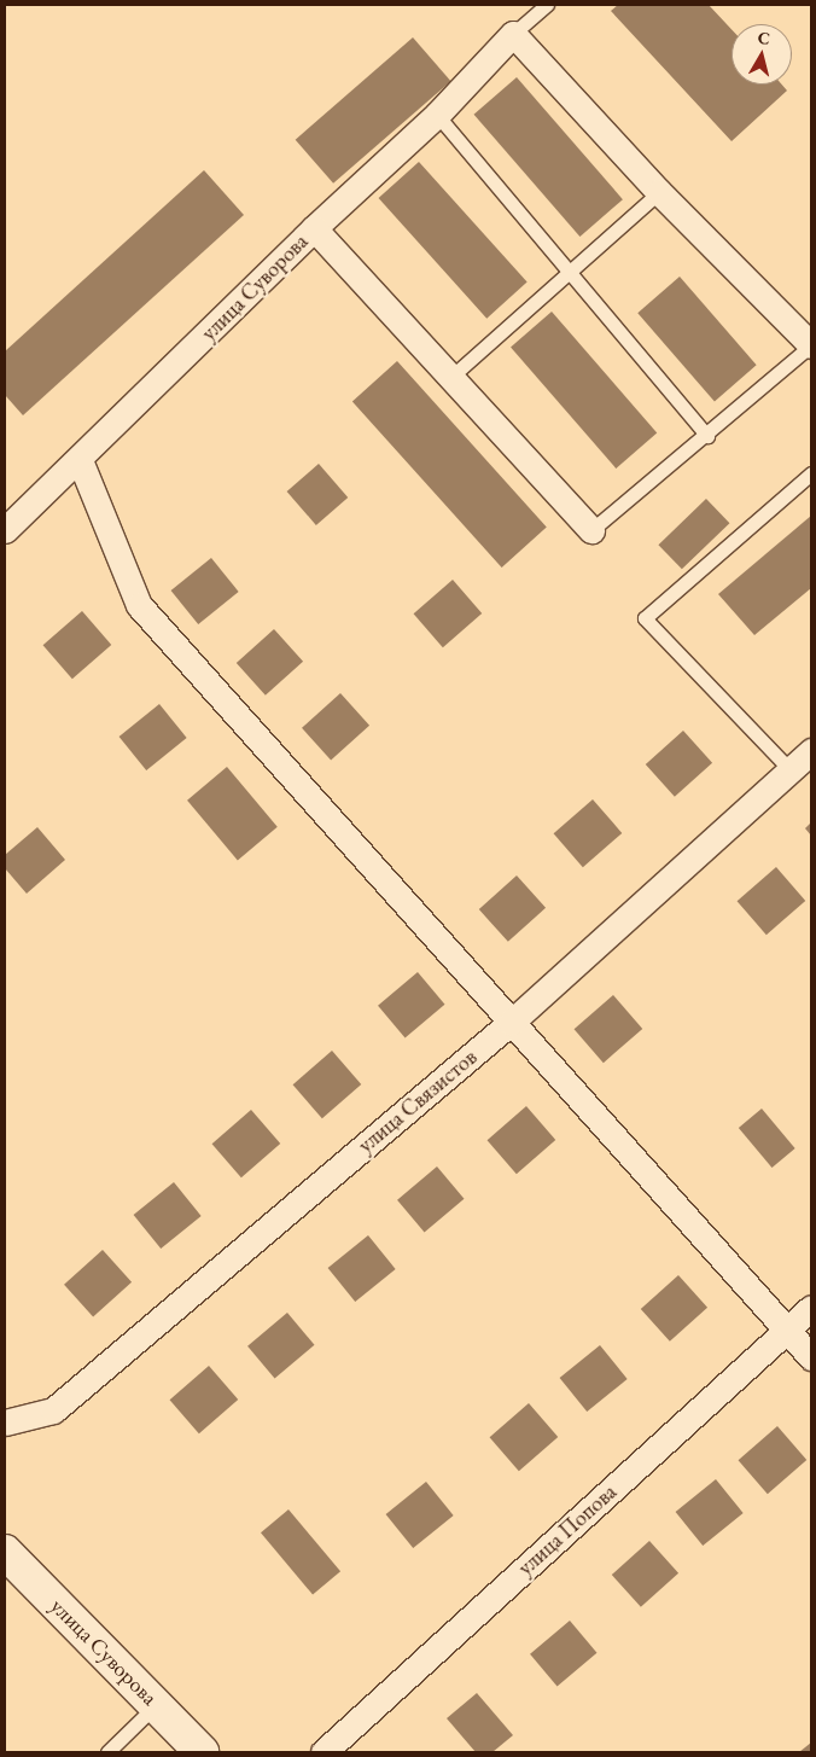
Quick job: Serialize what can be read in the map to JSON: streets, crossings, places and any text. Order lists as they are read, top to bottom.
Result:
{
  "streets": {
    "street": ["улица Суворова", "улица Связистов", "улица Попова"]
  },
  "north": "top"
}
